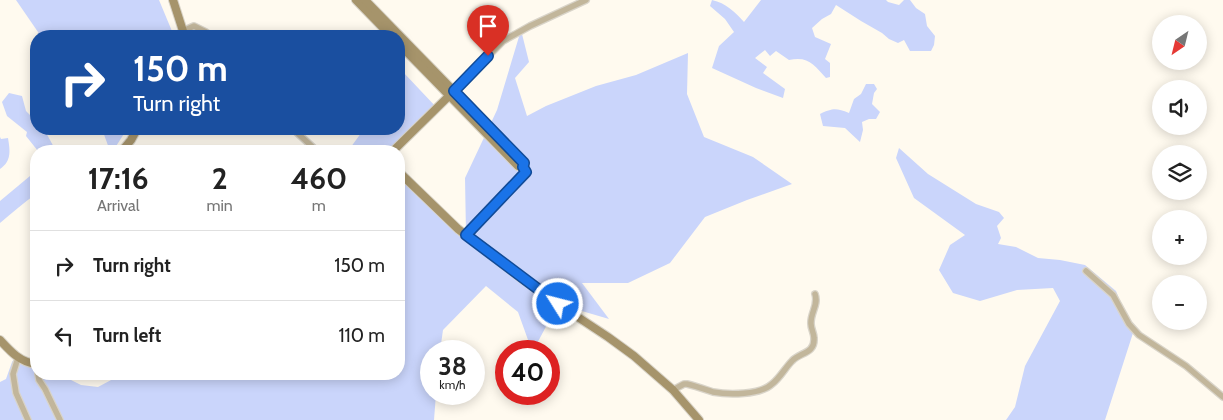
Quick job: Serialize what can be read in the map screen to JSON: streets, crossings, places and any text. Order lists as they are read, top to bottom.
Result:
{
  "north": "bottom left",
  "page": {
    "map_buttons": ["+", "−"],
    "turn": ["150 m", "Turn right"],
    "eta": [
      "17:16",
      "Arrival",
      "2",
      "min",
      "460",
      "m"
    ],
    "list": [
      {
        "name": "Turn right",
        "value": "150 m"
      },
      {
        "name": "Turn left",
        "value": "110 m"
      }
    ],
    "speed": "38 km/h",
    "limit": "40"
  }
}
